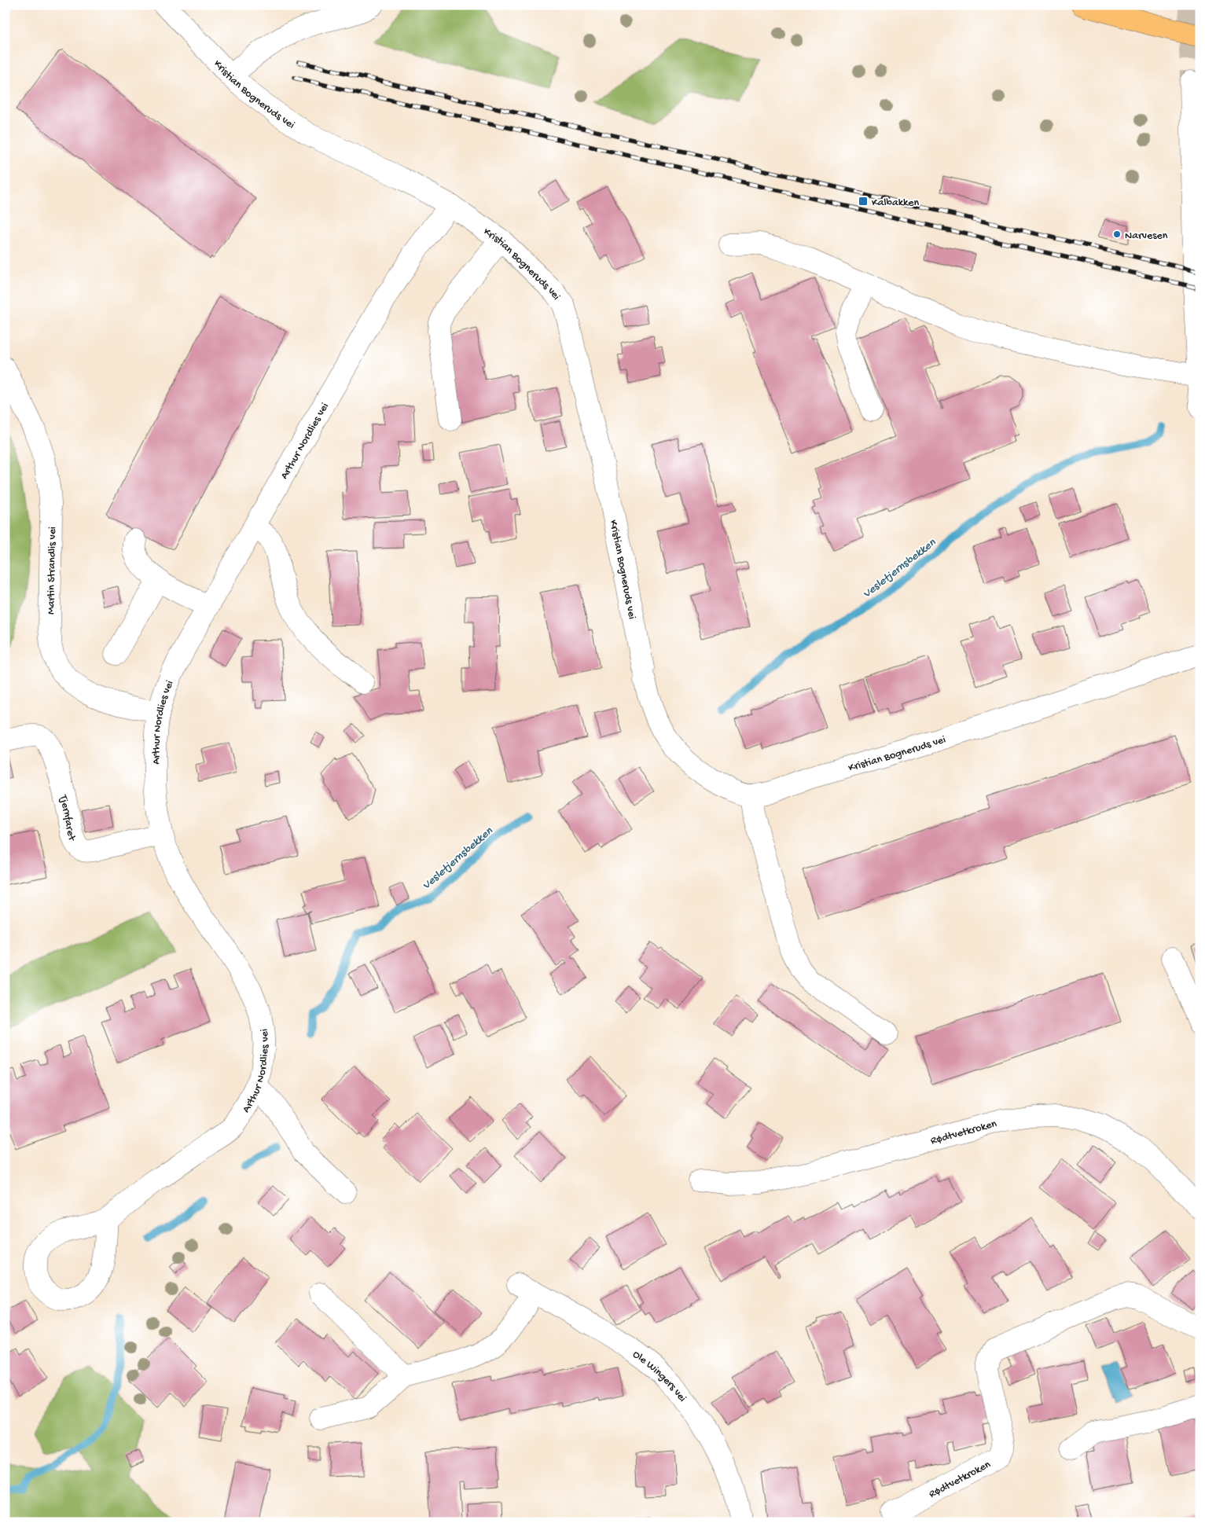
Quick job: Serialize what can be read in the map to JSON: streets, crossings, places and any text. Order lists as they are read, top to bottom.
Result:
{
  "streets": {
    "street": [
      "Kristian Bogneruds vei",
      "Arthur Nordlies vei",
      "Martin Strandlis vei",
      "Tjernfaret",
      "Rødtvetkroken",
      "Ole Wingers vei"
    ]
  },
  "crossings": [
    ["Kristian Bogneruds vei", "Arthur Nordlies vei"],
    ["Arthur Nordlies vei", "Martin Strandlis vei"],
    ["Arthur Nordlies vei", "Tjernfaret"]
  ],
  "water": ["Vesletjernsbekken"],
  "places": {
    "transit": ["Kalbakken"],
    "other": ["Narvesen"]
  }
}
